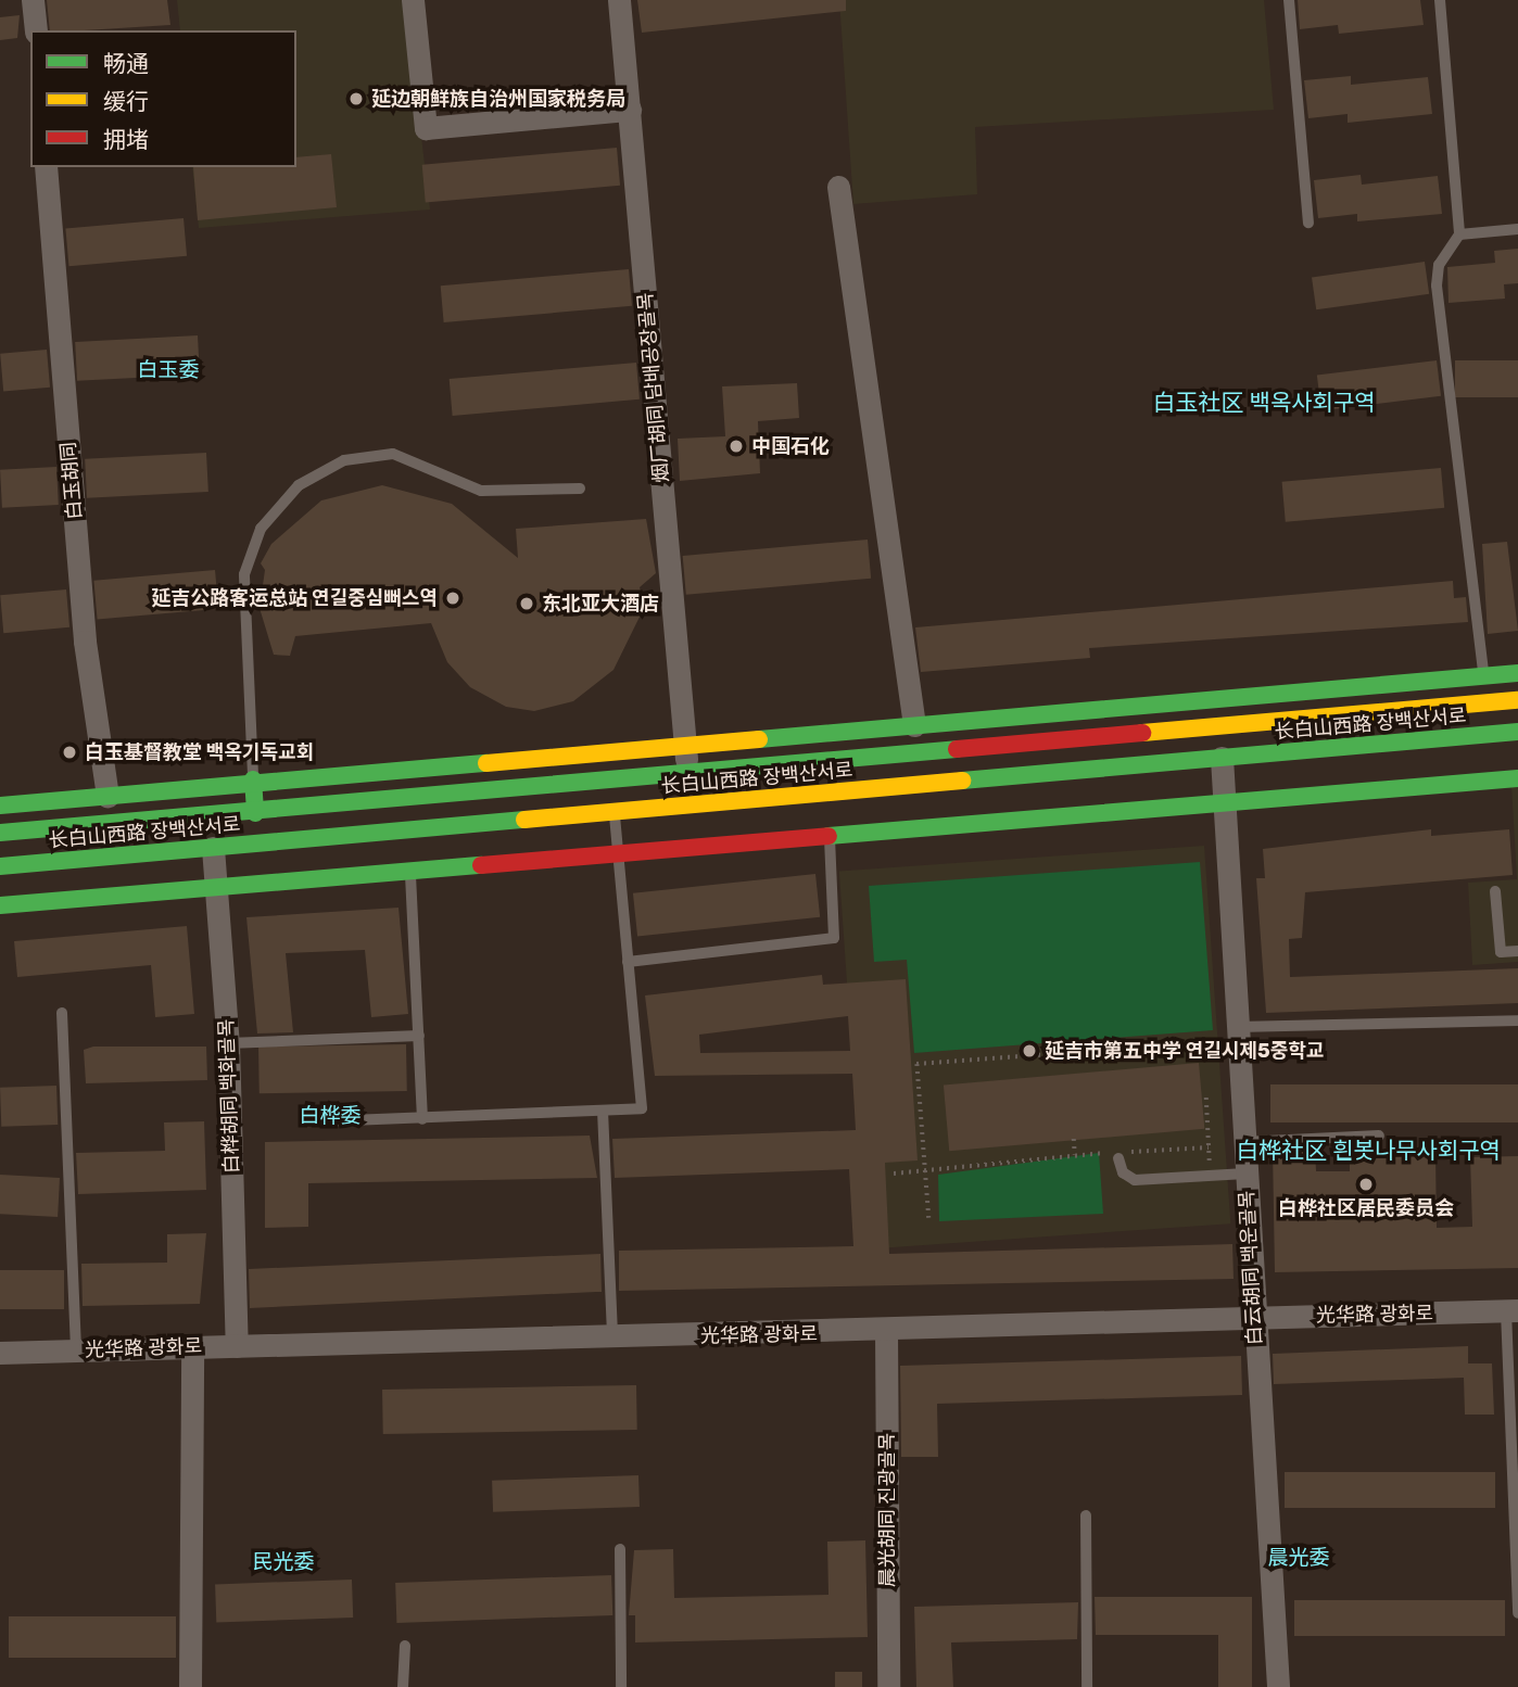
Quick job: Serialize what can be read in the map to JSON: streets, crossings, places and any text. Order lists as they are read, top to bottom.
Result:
{
  "streets": {
    "main road": ["长白山西路 장백산서로"],
    "street": [
      "烟厂胡同 담배공장골목",
      "白玉胡同",
      "白桦胡同 백화골목",
      "白云胡同 백운골목",
      "光华路 광화로",
      "晨光胡同 진광골목"
    ]
  },
  "crossings": [
    ["烟厂胡同 담배공장골목", "长白山西路 장백산서로"],
    ["长白山西路 장백산서로", "白桦胡同 백화골목"],
    ["长白山西路 장백산서로", "白云胡同 백운골목"],
    ["白桦胡同 백화골목", "光华路 광화로"],
    ["白云胡同 백운골목", "光华路 광화로"],
    ["光华路 광화로", "晨光胡同 진광골목"]
  ],
  "districts": [
    "白玉委",
    "白玉社区 백옥사회구역",
    "白桦委",
    "白桦社区 흰봇나무사회구역",
    "晨光委",
    "民光委"
  ],
  "places": [
    "延边朝鲜族自治州国家税务局",
    "中国石化",
    "延吉公路客运总站 연길중심뻐스역",
    "东北亚大酒店",
    "白玉基督教堂 백옥기독교회",
    "延吉市第五中学 연길시제5중학교",
    "白桦社区居民委员会"
  ],
  "legend": ["畅通", "缓行", "拥堵"]
}
